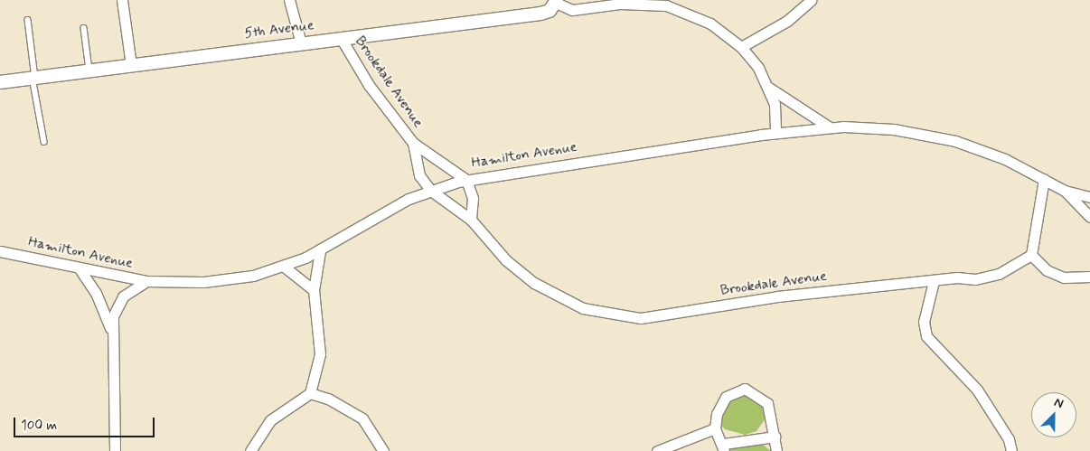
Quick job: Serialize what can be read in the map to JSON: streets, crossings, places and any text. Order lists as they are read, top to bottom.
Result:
{
  "streets": {
    "street": ["5th Avenue", "Brookdale Avenue", "Hamilton Avenue"]
  },
  "crossings": [
    ["5th Avenue", "Brookdale Avenue"],
    ["Brookdale Avenue", "Hamilton Avenue"]
  ],
  "scale_bar": "100 m",
  "north": "top right"
}
